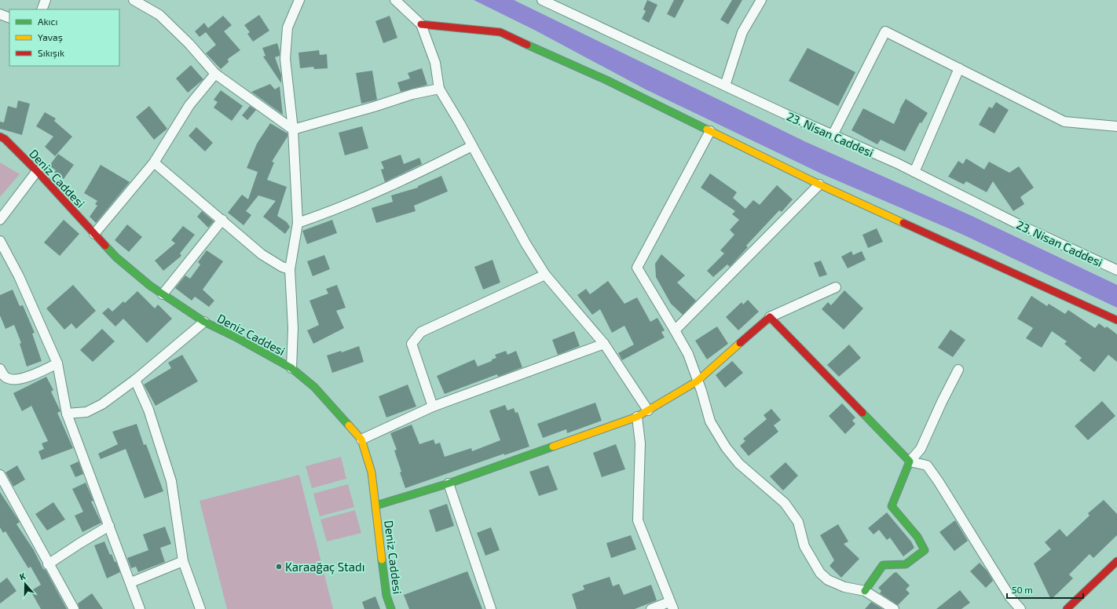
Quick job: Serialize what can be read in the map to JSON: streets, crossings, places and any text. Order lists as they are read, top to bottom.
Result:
{
  "streets": {
    "street": ["23. Nisan Caddesi", "Deniz Caddesi"]
  },
  "places": ["Karaağaç Stadı"],
  "legend": ["Akıcı", "Yavaş", "Sıkışık"],
  "scale_bar": "50 m",
  "north": "top"
}
